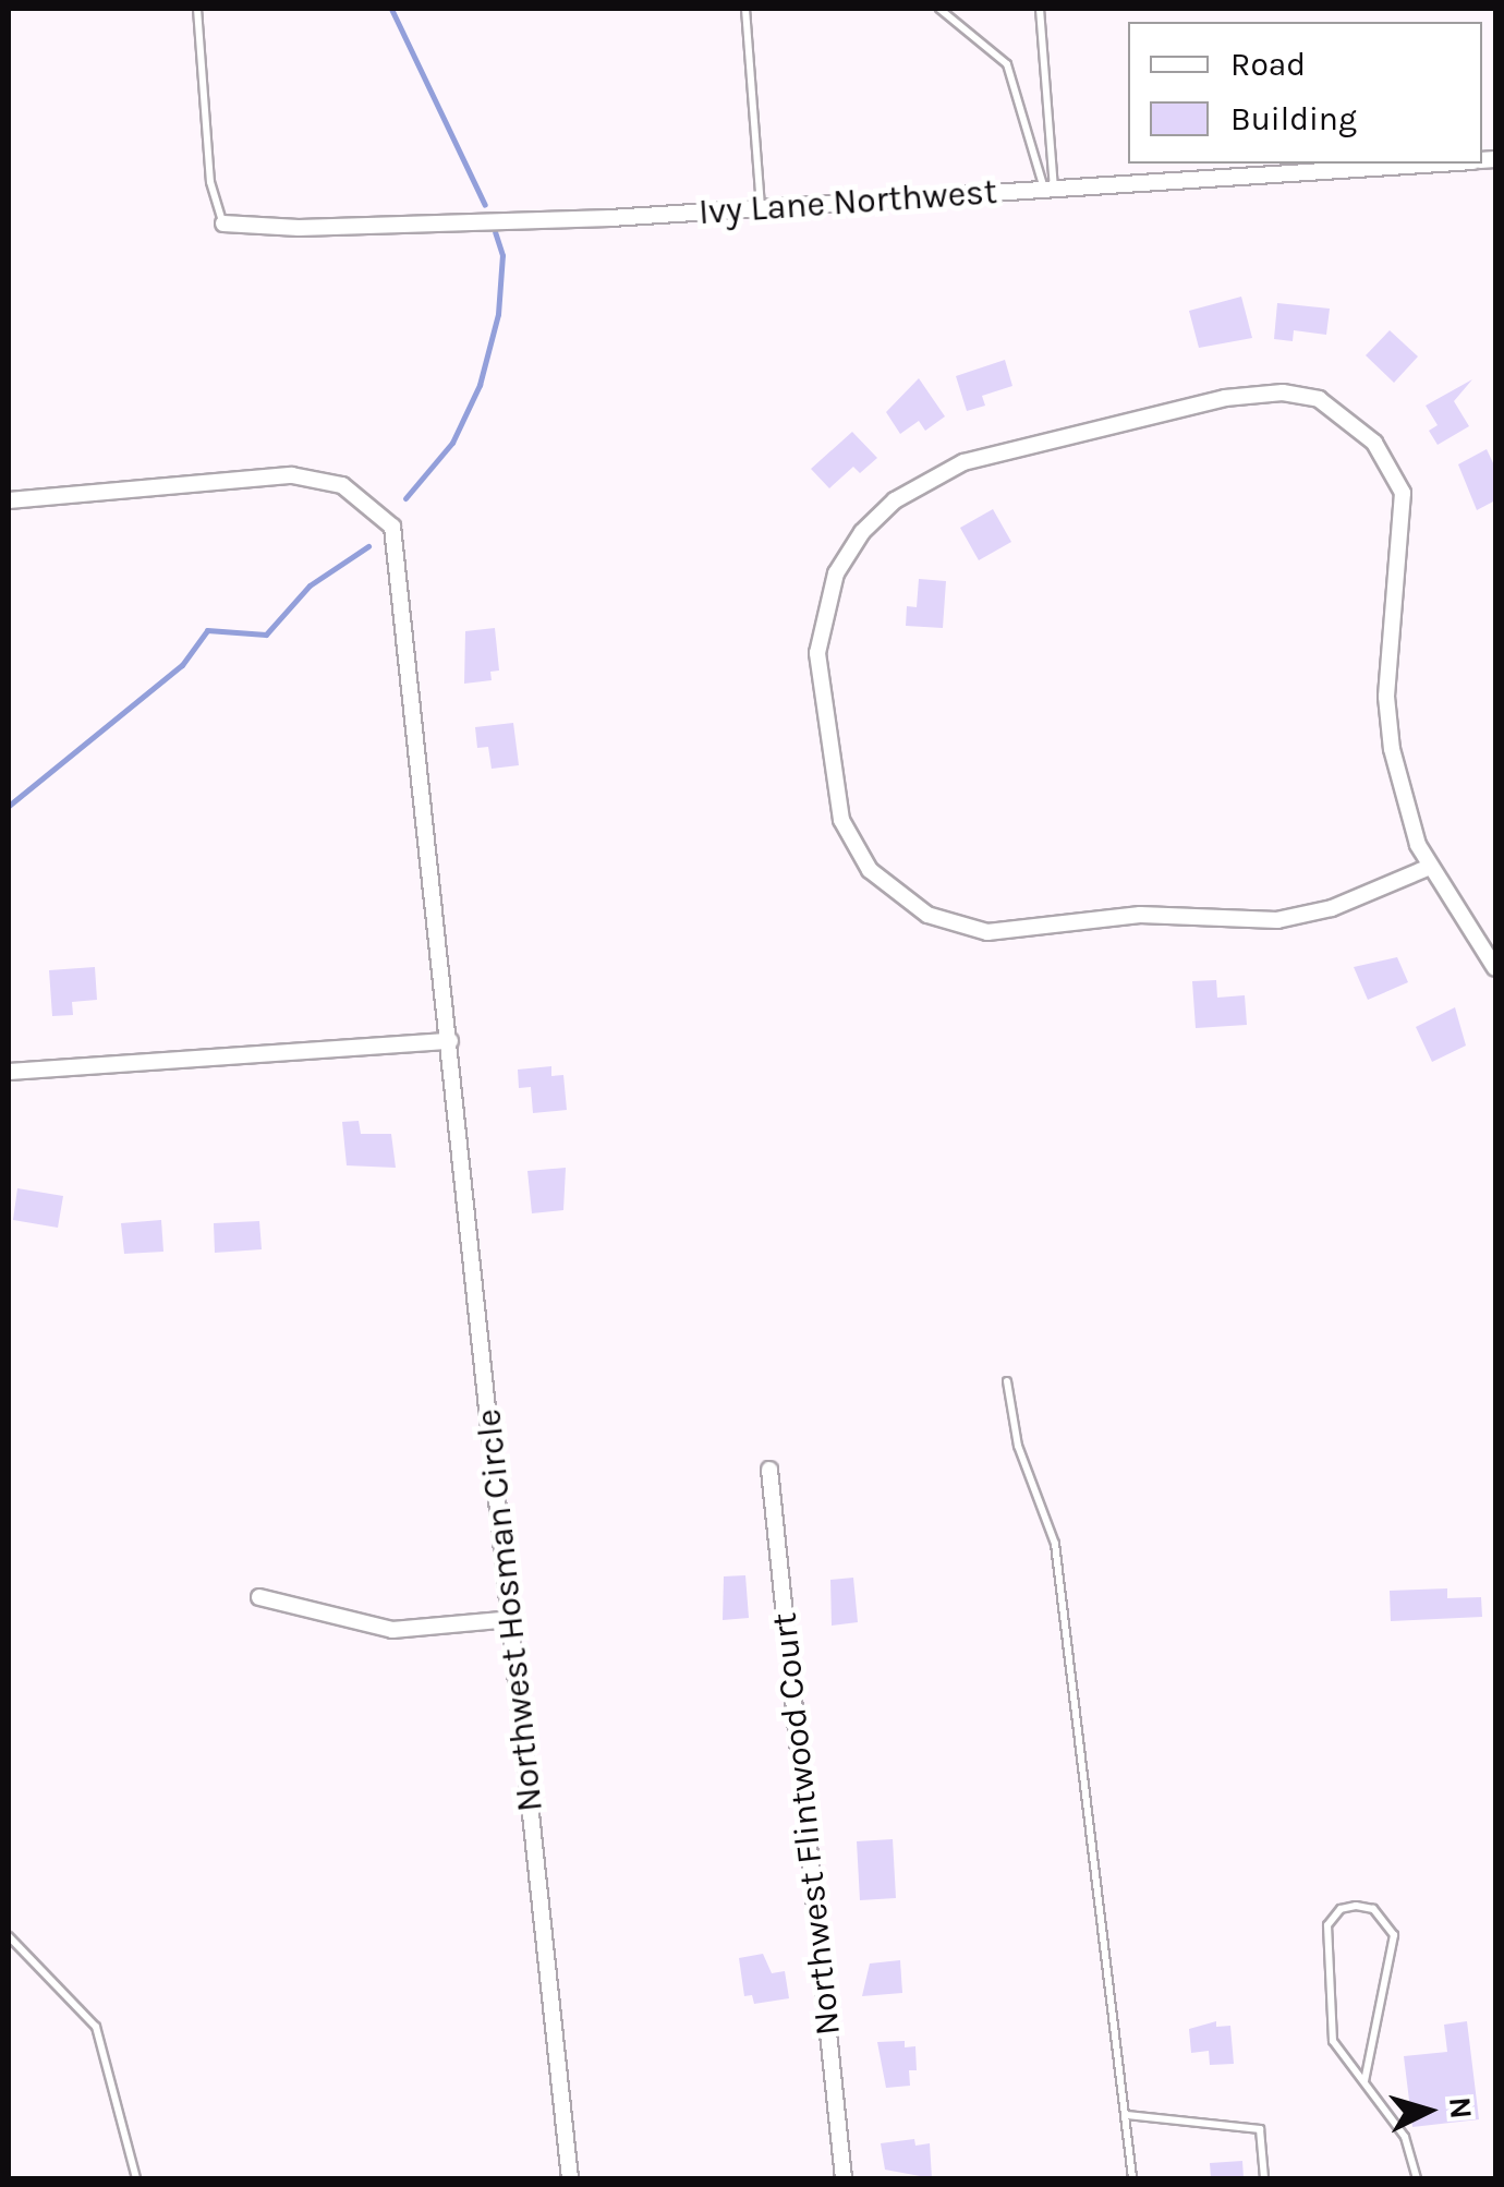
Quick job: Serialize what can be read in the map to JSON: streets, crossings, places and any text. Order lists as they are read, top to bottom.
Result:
{
  "streets": {
    "street": ["Ivy Lane Northwest", "Northwest Hosman Circle", "Northwest Flintwood Court"]
  },
  "legend": ["Road", "Building"],
  "north": "right"
}
